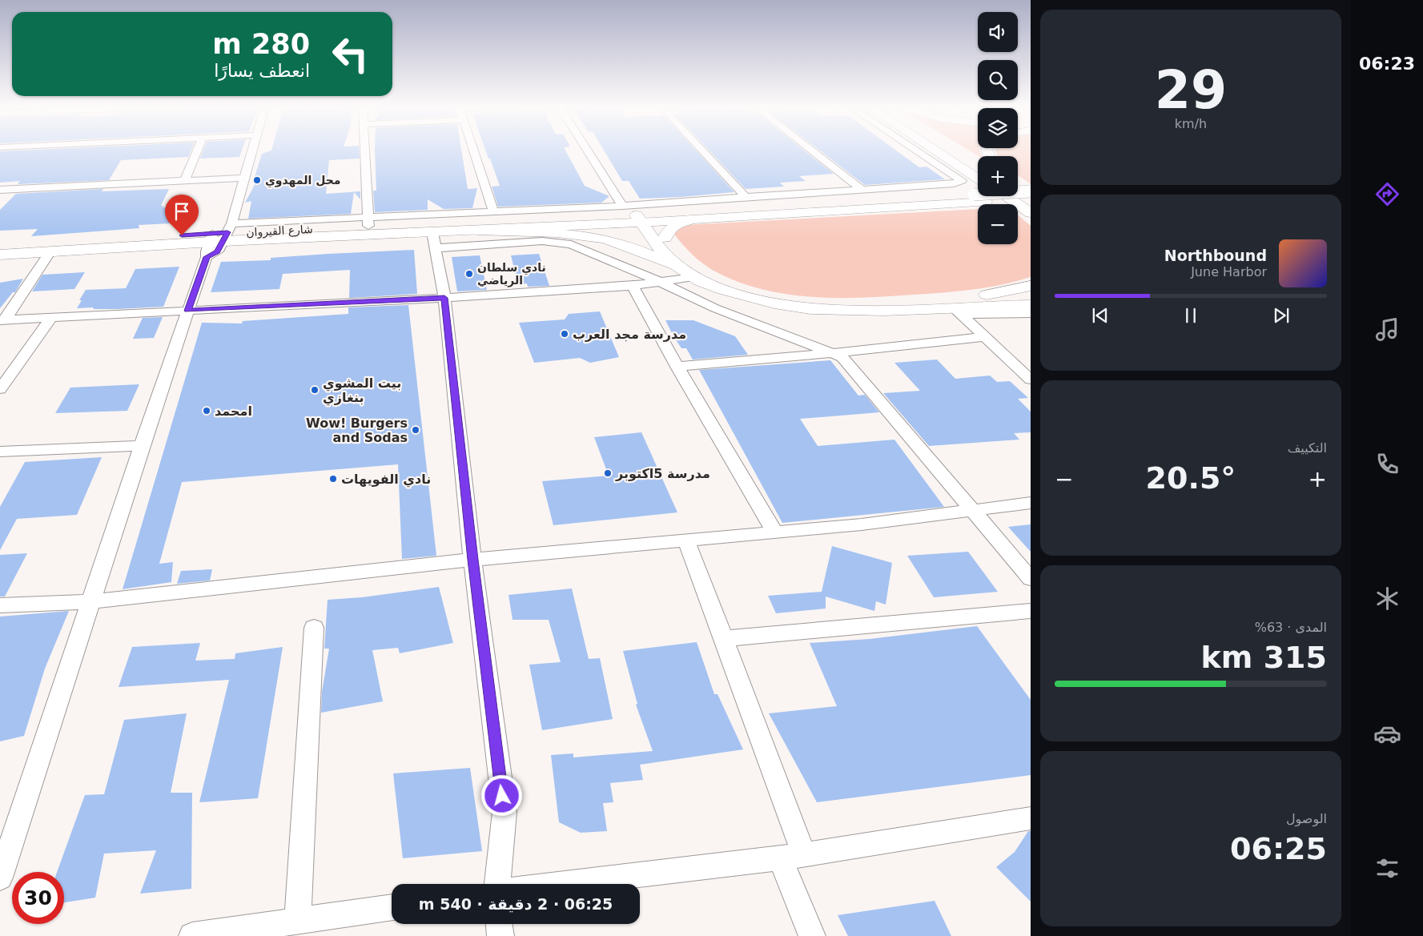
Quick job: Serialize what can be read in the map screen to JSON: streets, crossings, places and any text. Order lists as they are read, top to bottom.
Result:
{
  "streets": {
    "main road": ["شارع القيروان"]
  },
  "places": [
    "محل المهدوي",
    "نادي سلطان الرياضي",
    "مدرسة مجد العرب",
    "بيت المشوي بنغازي",
    "امحمد",
    "Wow! Burgers and Sodas",
    "مدرسة 5اكتوبر",
    "نادي الفويهات"
  ],
  "page": {
    "tabs": "06:23",
    "tile": [
      ["29", "km/h"],
      "التكييف",
      ["المدى · 63%", "315 km"],
      ["الوصول", "06:25"]
    ],
    "map_buttons": ["+", "−"],
    "turn": ["280 m", "انعطف يسارًا"],
    "song": ["Northbound", "June Harbor"],
    "heat": ["−", "20.5°", "+"],
    "limit": "30",
    "trip": "06:25 · 2 دقيقة · 540 m"
  }
}
